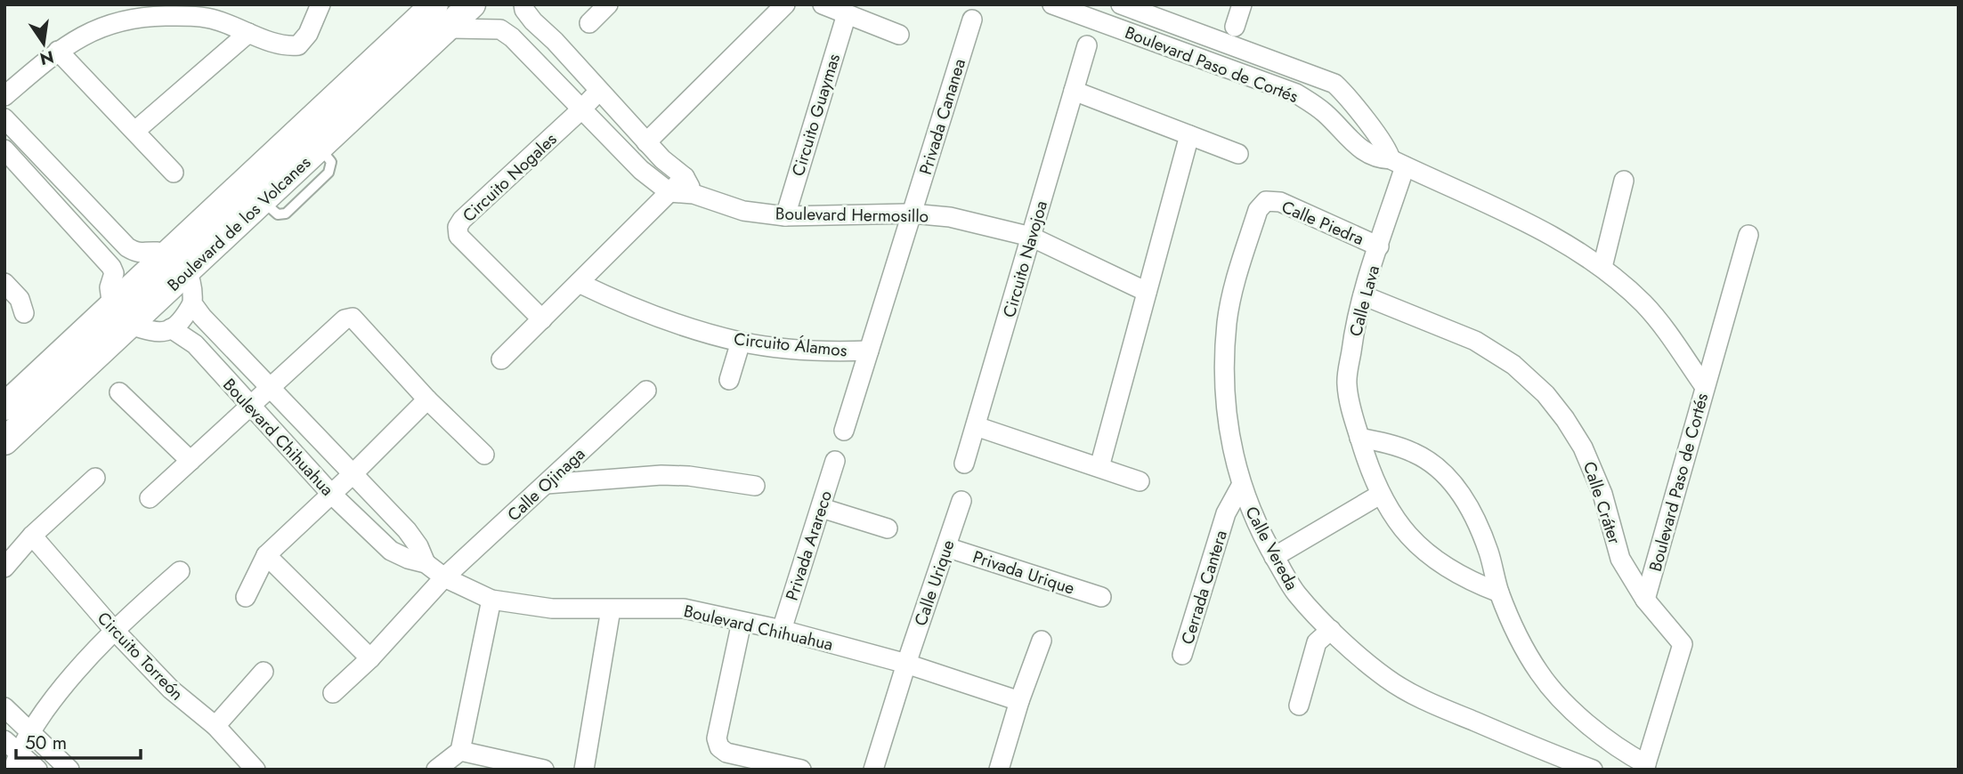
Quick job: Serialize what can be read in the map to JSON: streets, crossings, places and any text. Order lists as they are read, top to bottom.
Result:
{
  "streets": {
    "street": [
      "Boulevard Paso de Cortés",
      "Circuito Guaymas",
      "Privada Cananea",
      "Circuito Nogales",
      "Boulevard Hermosillo",
      "Calle Piedra",
      "Boulevard de los Volcanes",
      "Circuito Navojoa",
      "Calle Lava",
      "Circuito Álamos",
      "Boulevard Chihuahua",
      "Calle Ojinaga",
      "Calle Cráter",
      "Privada Arareco",
      "Calle Vereda",
      "Privada Urique",
      "Calle Urique",
      "Cerrada Cantera",
      "Circuito Torreón"
    ]
  },
  "crossings": [
    ["Boulevard Paso de Cortés", "Calle Lava"],
    ["Boulevard Paso de Cortés", "Calle Cráter"],
    ["Circuito Guaymas", "Boulevard Hermosillo"],
    ["Privada Cananea", "Boulevard Hermosillo"],
    ["Privada Cananea", "Circuito Álamos"],
    ["Boulevard Hermosillo", "Circuito Navojoa"],
    ["Boulevard Hermosillo", "Circuito Álamos"],
    ["Calle Piedra", "Calle Lava"],
    ["Calle Piedra", "Calle Vereda"],
    ["Calle Lava", "Calle Cráter"],
    ["Boulevard Chihuahua", "Calle Ojinaga"],
    ["Boulevard Chihuahua", "Privada Arareco"],
    ["Boulevard Chihuahua", "Calle Urique"],
    ["Calle Vereda", "Cerrada Cantera"],
    ["Privada Urique", "Calle Urique"]
  ],
  "scale_bar": "50 m",
  "north": "bottom"
}
